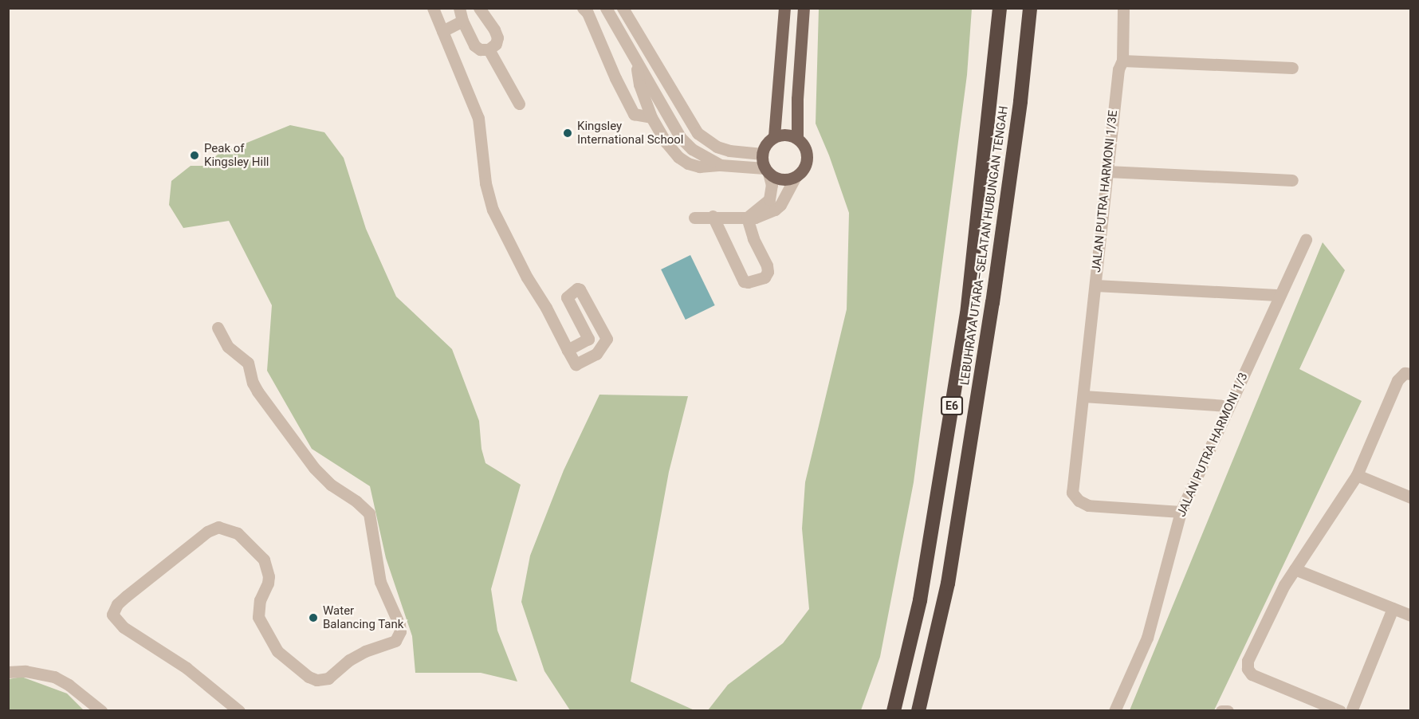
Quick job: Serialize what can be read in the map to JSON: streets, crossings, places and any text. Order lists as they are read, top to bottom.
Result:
{
  "streets": {
    "highway": ["LEBUHRAYA UTARA–SELATAN HUBUNGAN TENGAH", "E6"],
    "street": ["JALAN PUTRA HARMONI 1/3E", "JALAN PUTRA HARMONI 1/3"]
  },
  "crossings": [
    ["JALAN PUTRA HARMONI 1/3E", "JALAN PUTRA HARMONI 1/3"]
  ],
  "places": ["Kingsley International School", "Peak of Kingsley Hill", "Water Balancing Tank"]
}
